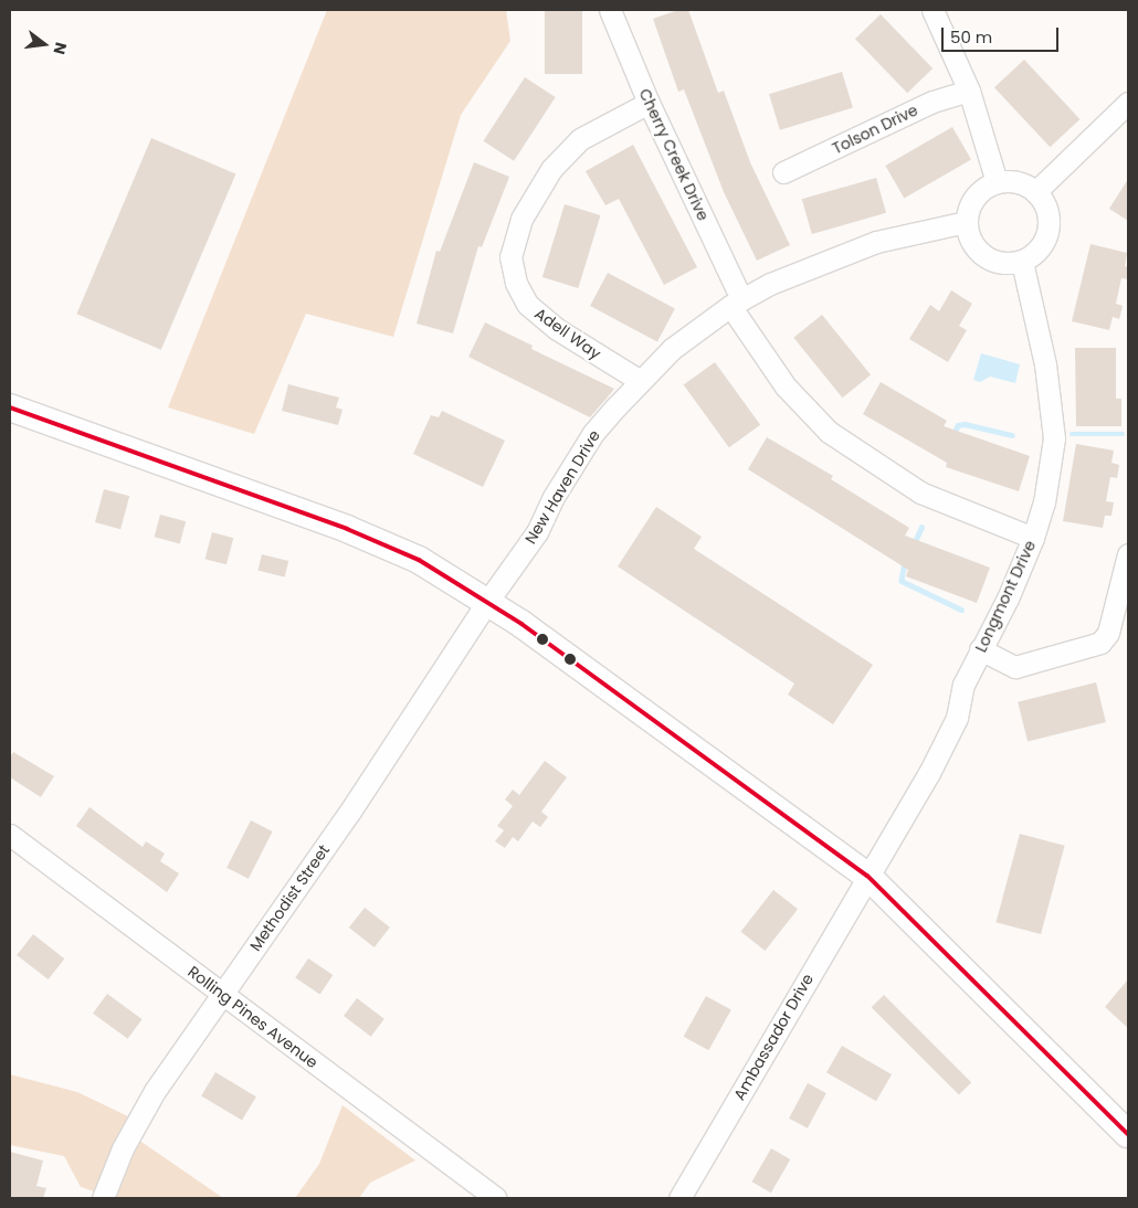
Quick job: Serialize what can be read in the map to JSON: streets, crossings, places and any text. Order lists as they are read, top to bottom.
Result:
{
  "streets": {
    "street": [
      "Tolson Drive",
      "Cherry Creek Drive",
      "Adell Way",
      "New Haven Drive",
      "Longmont Drive",
      "Methodist Street",
      "Rolling Pines Avenue",
      "Ambassador Drive"
    ]
  },
  "crossings": [
    ["Cherry Creek Drive", "Adell Way"],
    ["Cherry Creek Drive", "New Haven Drive"],
    ["Cherry Creek Drive", "Longmont Drive"],
    ["Adell Way", "New Haven Drive"],
    ["New Haven Drive", "Longmont Drive"],
    ["New Haven Drive", "Methodist Street"],
    ["Longmont Drive", "Ambassador Drive"],
    ["Methodist Street", "Rolling Pines Avenue"]
  ],
  "scale_bar": "50 m",
  "north": "right"
}
